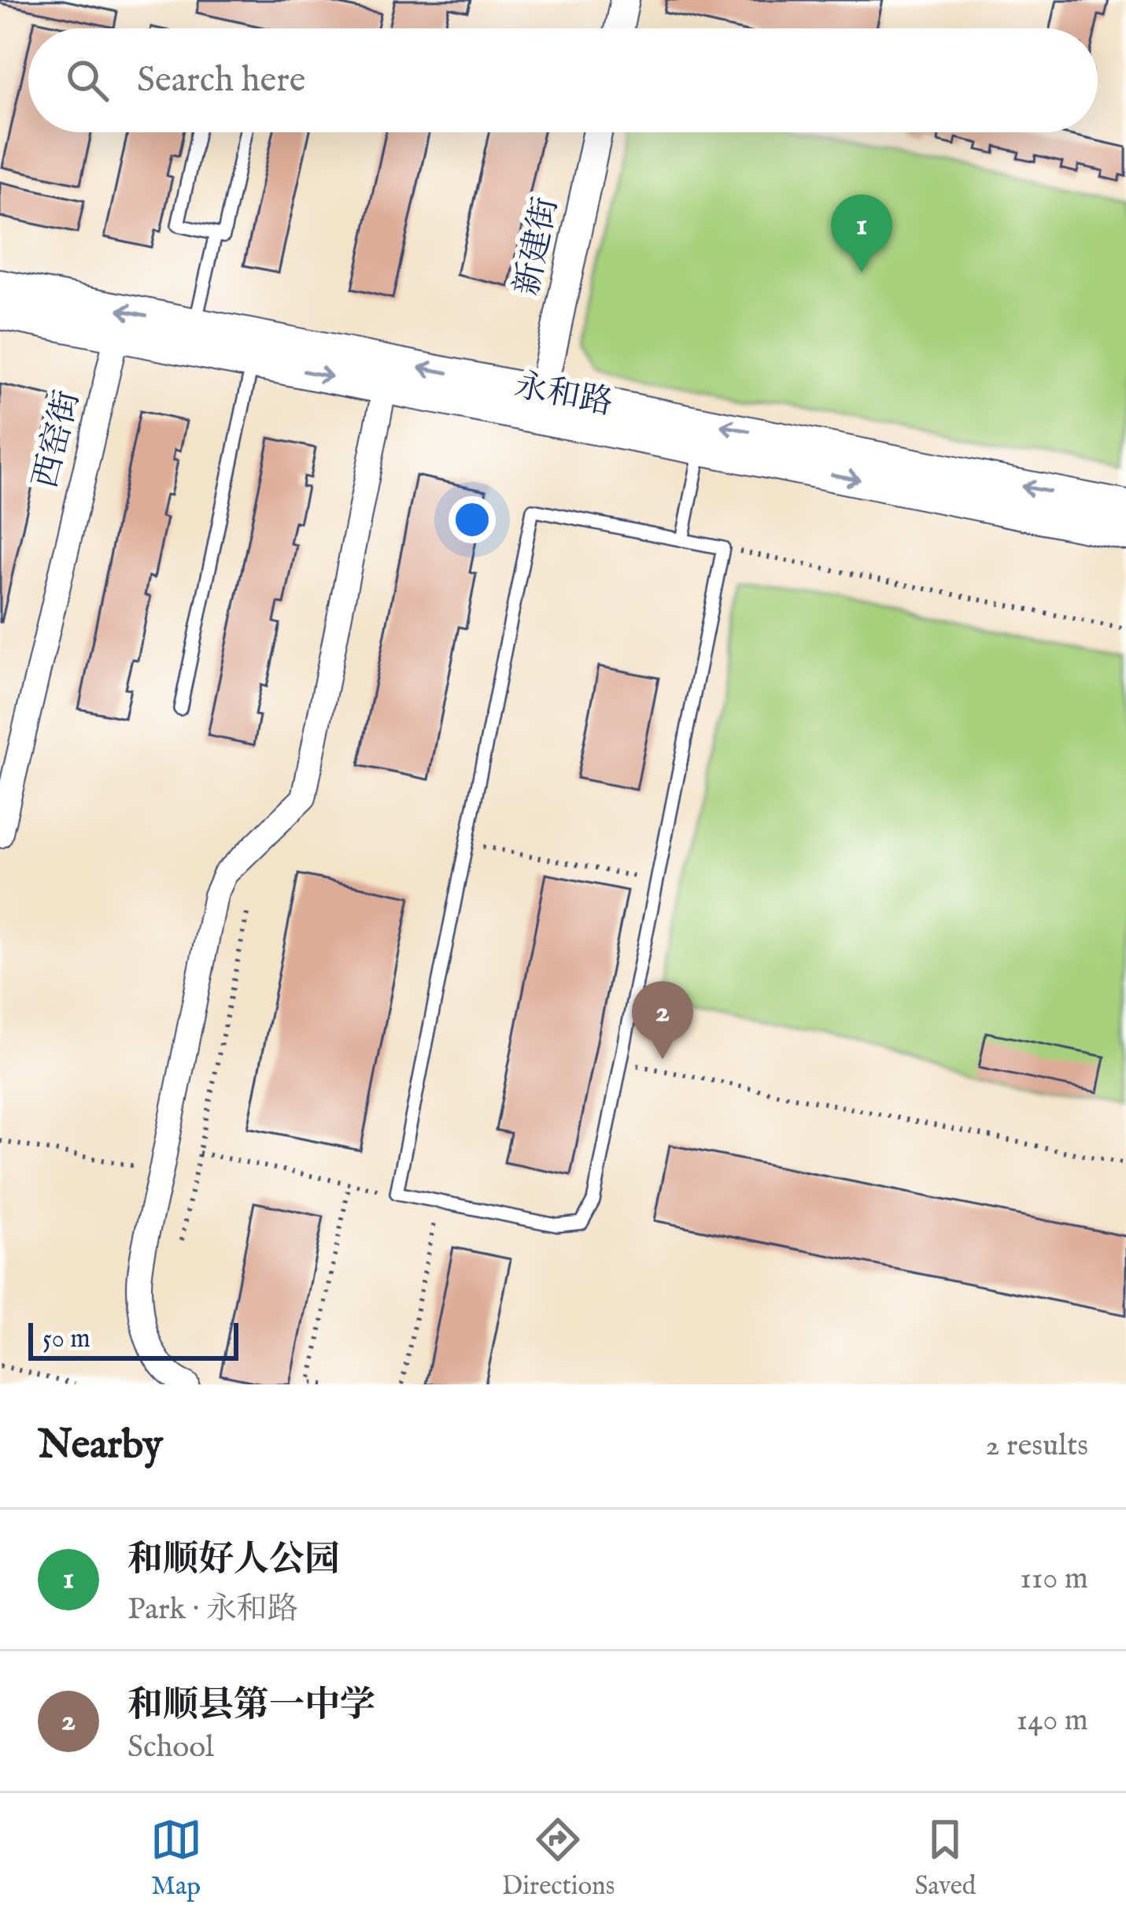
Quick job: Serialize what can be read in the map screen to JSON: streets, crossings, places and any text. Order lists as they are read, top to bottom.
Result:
{
  "streets": {
    "main road": ["永和路"],
    "street": ["新建街", "西窑街"]
  },
  "crossings": [
    ["新建街", "永和路"],
    ["永和路", "西窑街"]
  ],
  "scale_bar": "50 m",
  "page": {
    "search": "Search here",
    "pins": ["1", "2"],
    "scale": "50 m",
    "heading": ["Nearby", "2 results"],
    "list": [
      {
        "mark": "1",
        "name": "和顺好人公园",
        "note": "Park · 永和路",
        "value": "110 m"
      },
      {
        "mark": "2",
        "name": "和顺县第一中学",
        "note": "School",
        "value": "140 m"
      }
    ],
    "nav": ["Map", "Directions", "Saved"]
  }
}
